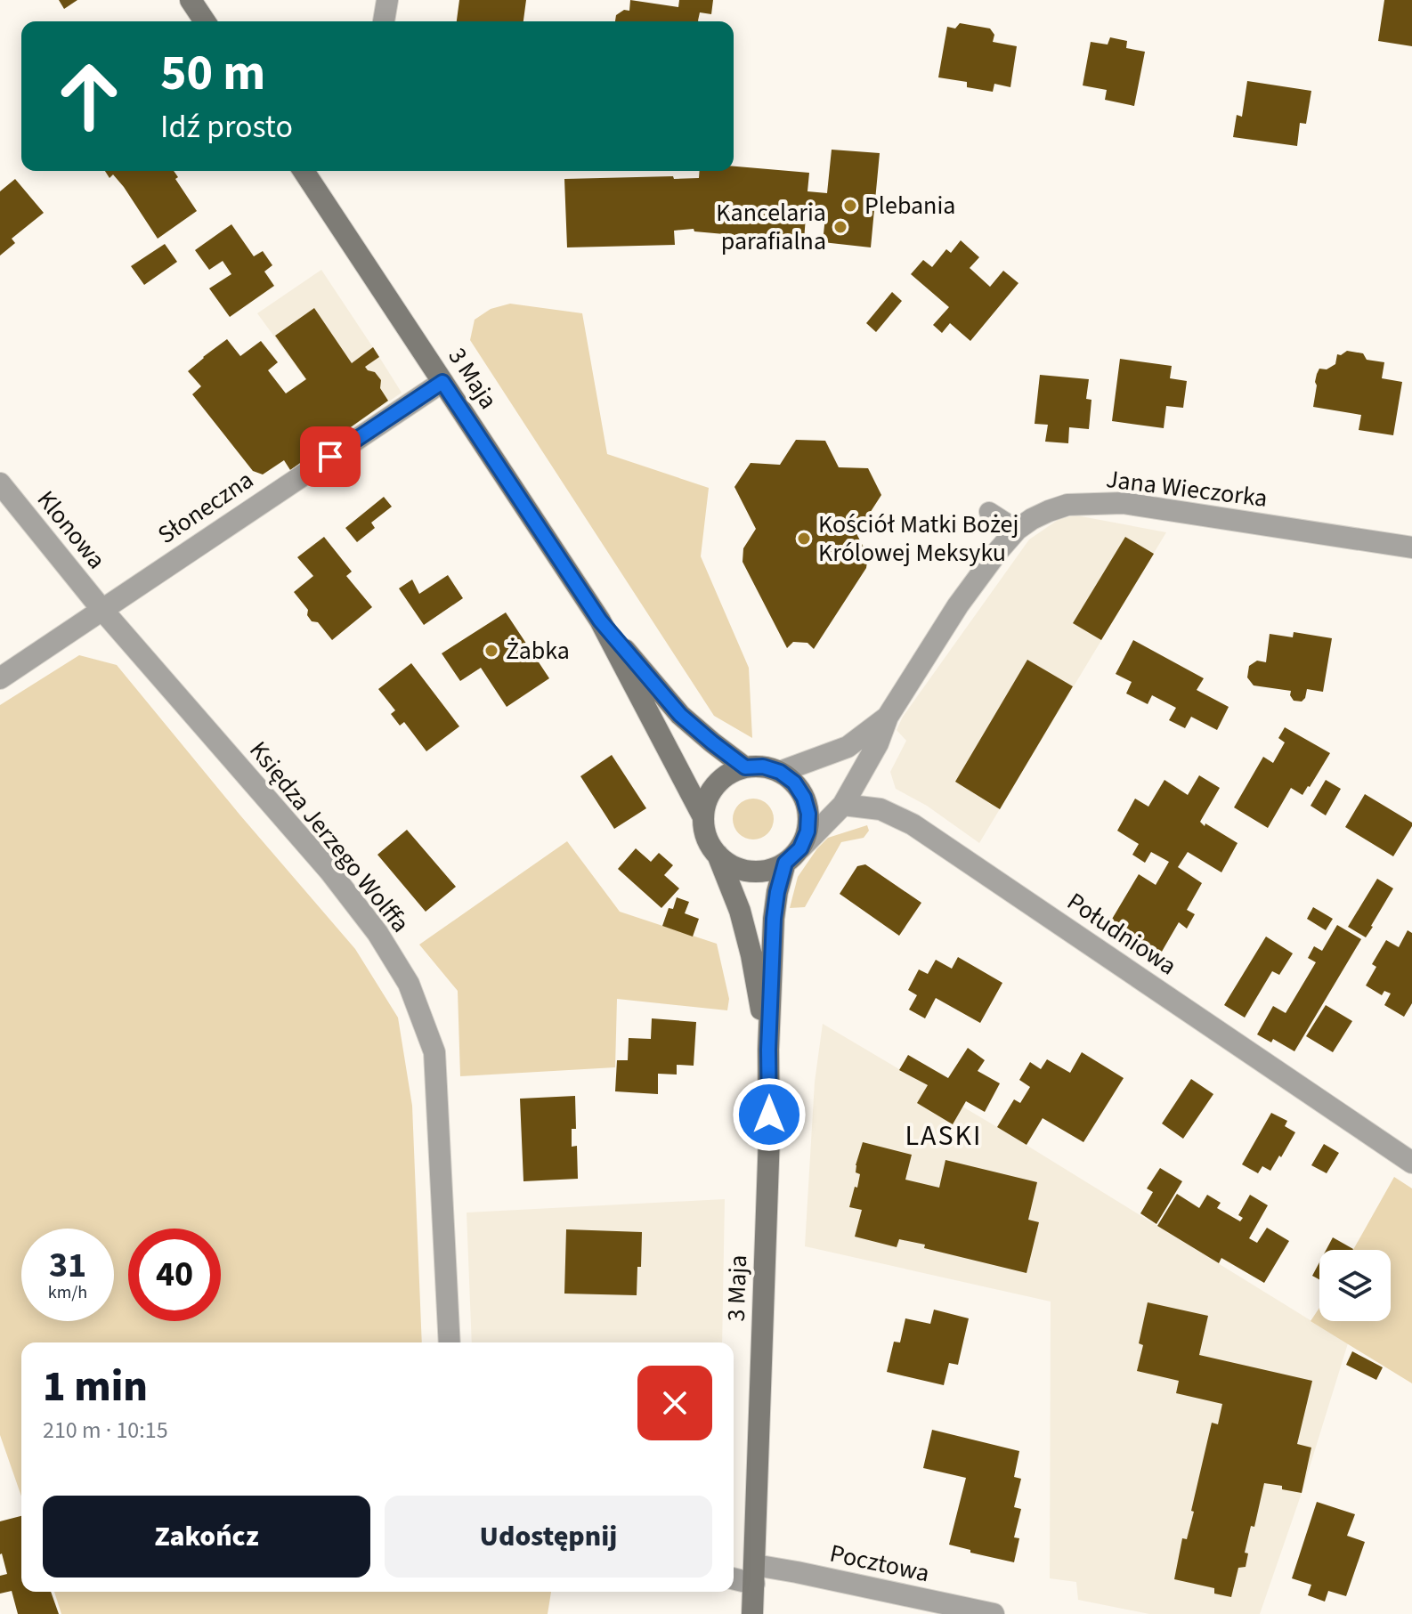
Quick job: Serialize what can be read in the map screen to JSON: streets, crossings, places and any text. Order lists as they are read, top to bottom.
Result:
{
  "streets": {
    "street": [
      "3 Maja",
      "Jana Wieczorka",
      "Słoneczna",
      "Klonowa",
      "Księdza Jerzego Wolffa",
      "Południowa",
      "Pocztowa"
    ]
  },
  "crossings": [
    ["3 Maja", "Jana Wieczorka"],
    ["3 Maja", "Słoneczna"],
    ["3 Maja", "Pocztowa"],
    ["Jana Wieczorka", "Południowa"],
    ["Słoneczna", "Klonowa"],
    ["Słoneczna", "Księdza Jerzego Wolffa"],
    ["Klonowa", "Księdza Jerzego Wolffa"]
  ],
  "districts": ["LASKI"],
  "places": [
    "Plebania",
    "Kancelaria parafialna",
    "Kościół Matki Bożej Królowej Meksyku",
    "Żabka"
  ],
  "page": {
    "turn": ["50 m", "Idź prosto"],
    "speed": "31 km/h",
    "limit": "40",
    "heading": ["1 min", "210 m · 10:15"],
    "buttons": ["Zakończ", "Udostępnij"]
  }
}
